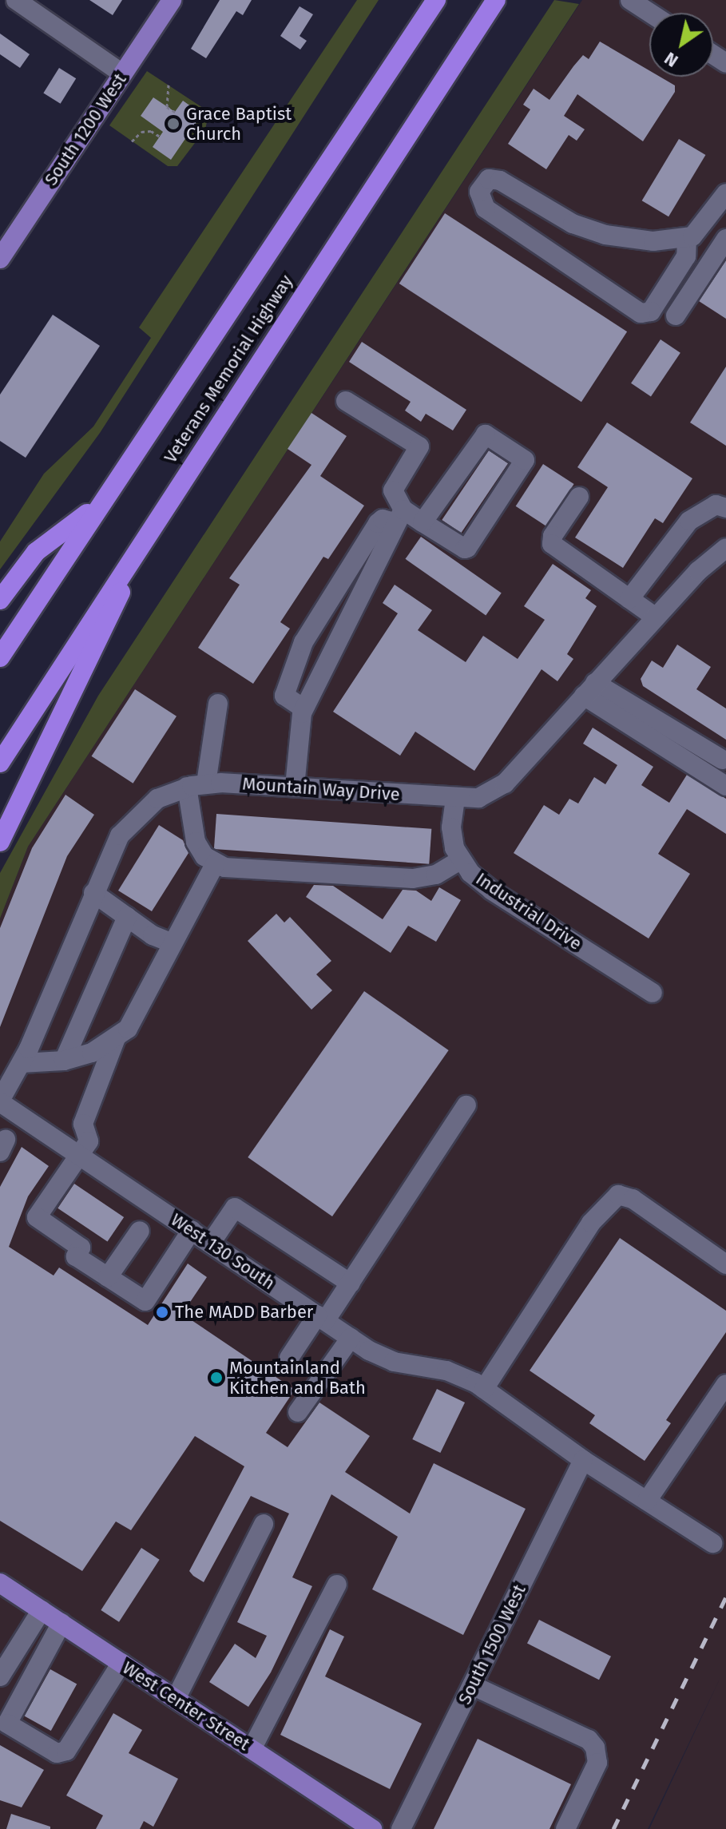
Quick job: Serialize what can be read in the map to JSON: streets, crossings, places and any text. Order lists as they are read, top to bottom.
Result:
{
  "streets": {
    "highway": ["Veterans Memorial Highway"],
    "main road": ["South 1200 West", "West Center Street"],
    "street": [
      "Mountain Way Drive",
      "Industrial Drive",
      "West 130 South",
      "South 1500 West"
    ]
  },
  "crossings": [
    ["Mountain Way Drive", "Industrial Drive"],
    ["Mountain Way Drive", "West 130 South"],
    ["West 130 South", "South 1500 West"]
  ],
  "places": ["Grace Baptist Church", "The MADD Barber", "Mountainland Kitchen and Bath"],
  "north": "bottom left"
}
